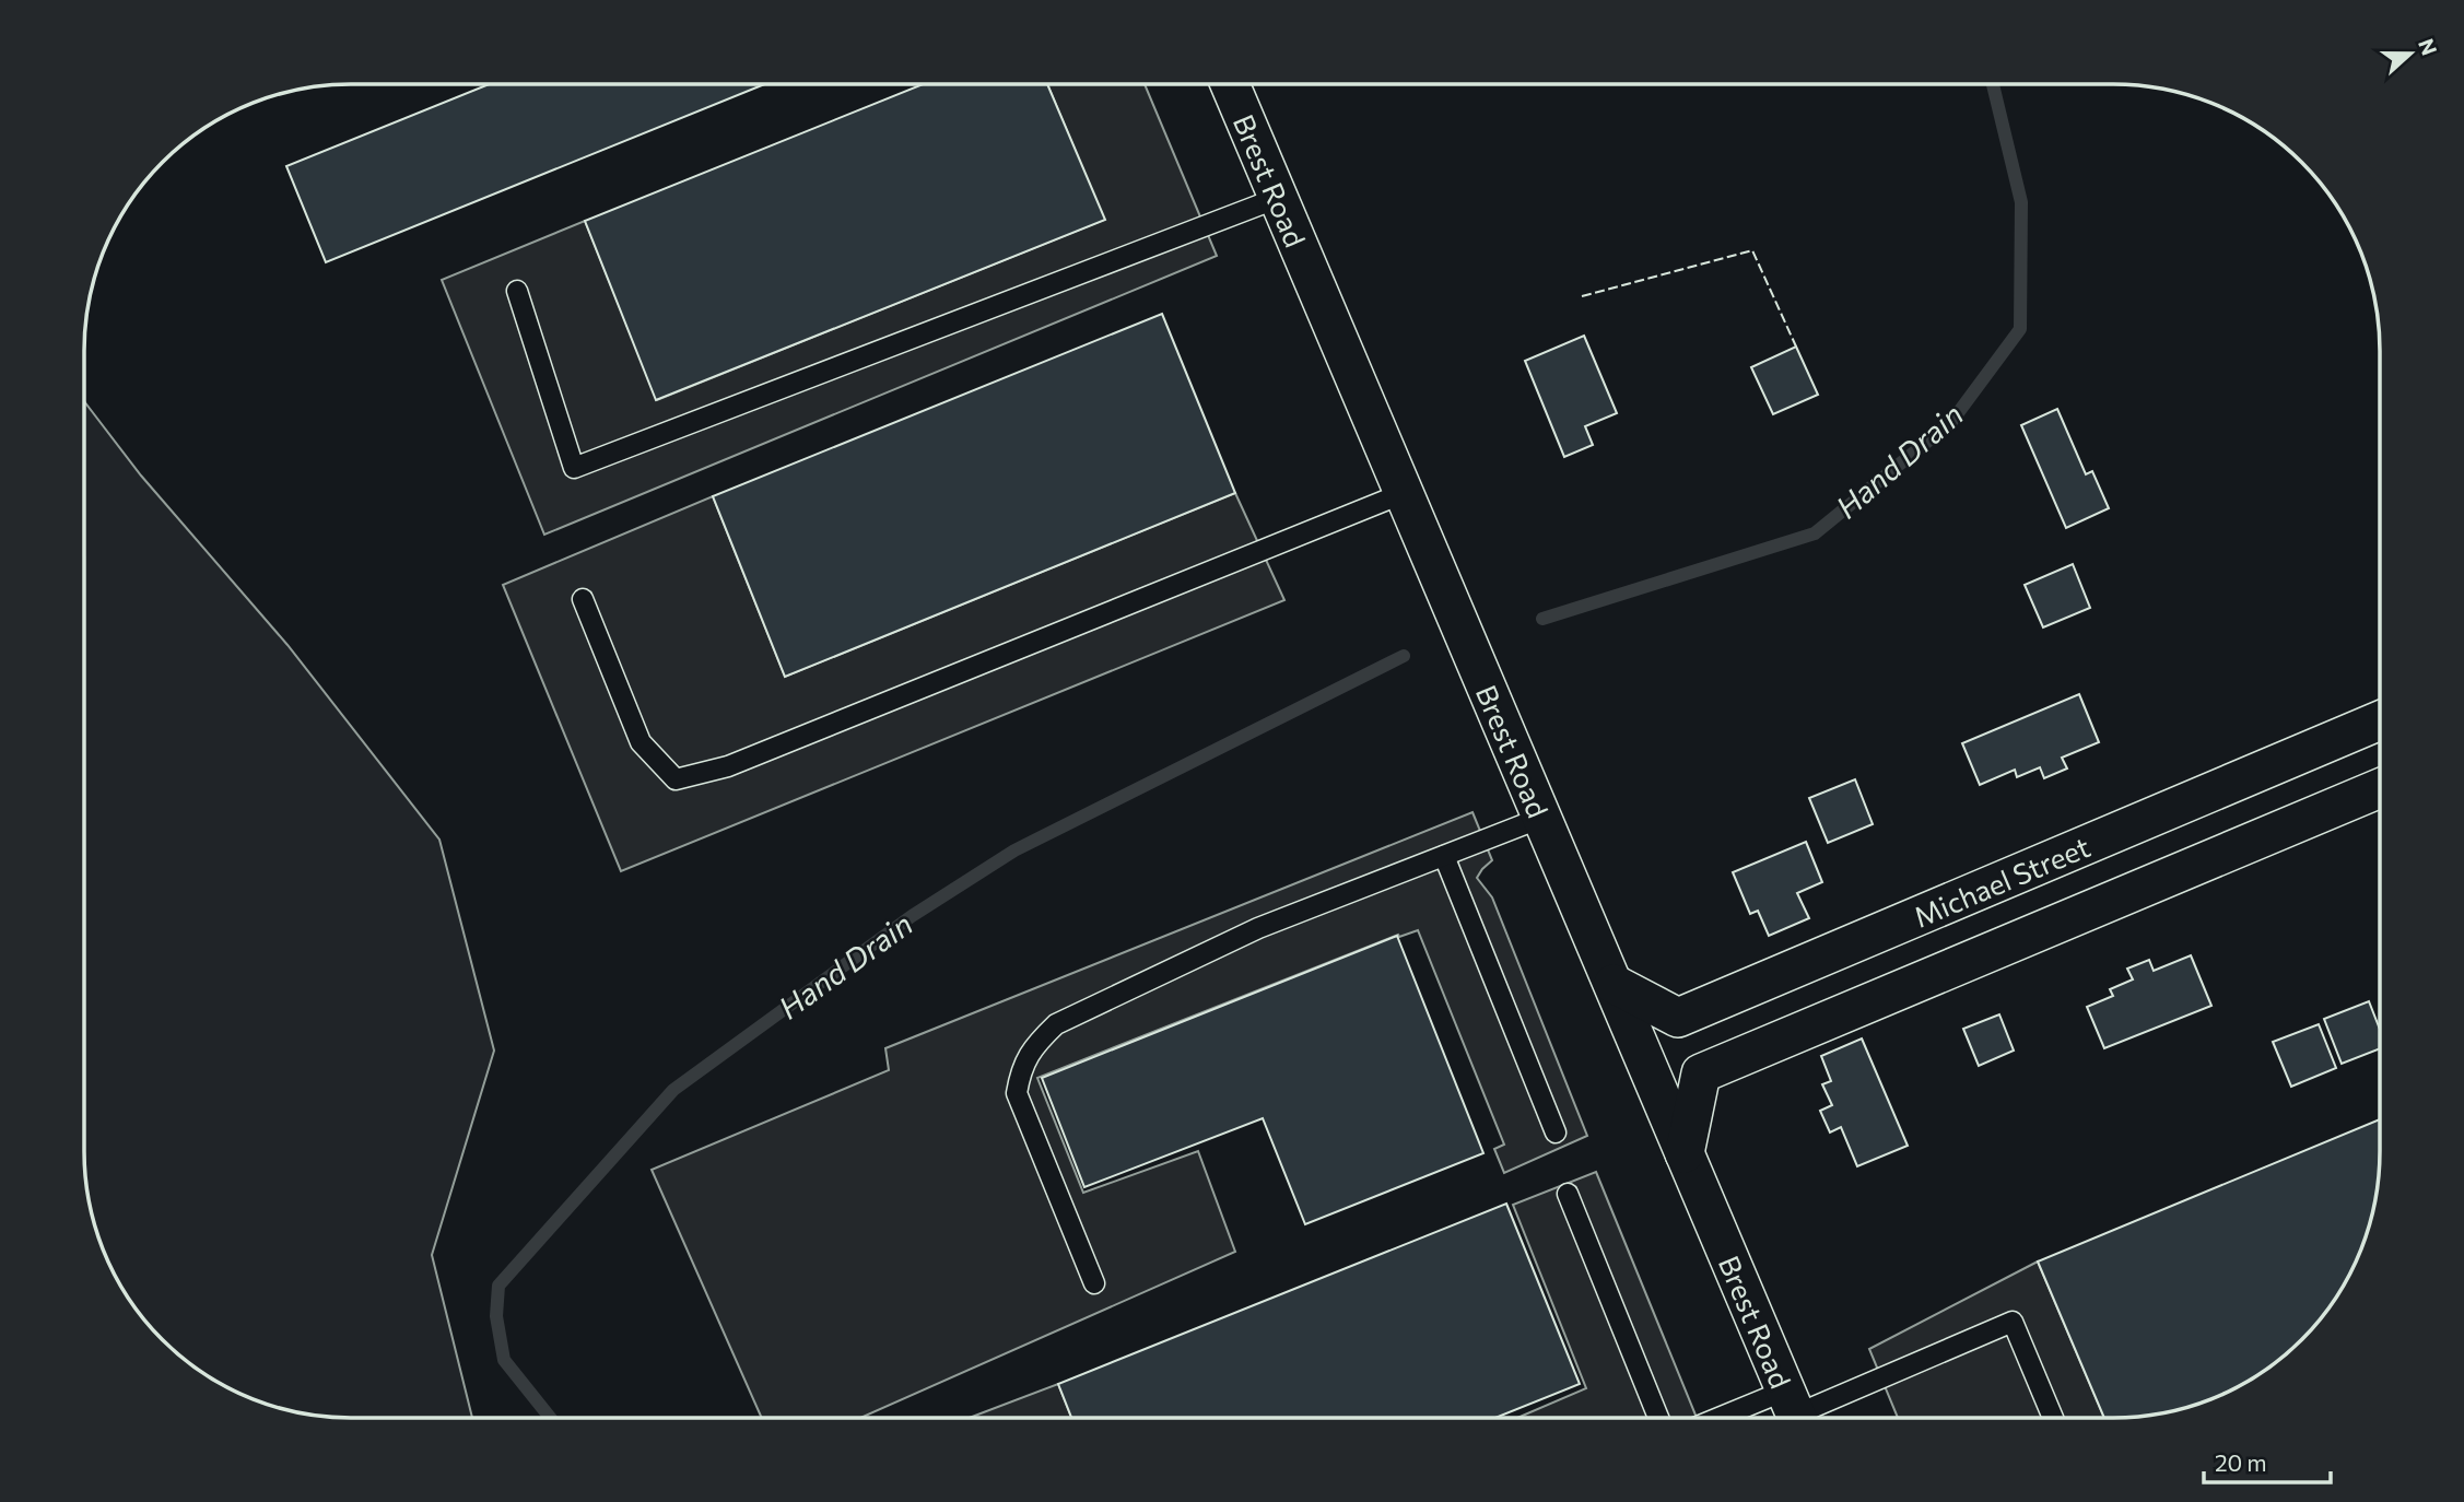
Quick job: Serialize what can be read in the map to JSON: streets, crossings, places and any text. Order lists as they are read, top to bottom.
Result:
{
  "streets": {
    "street": ["Brest Road", "Michael Street"]
  },
  "crossings": [
    ["Brest Road", "Michael Street"]
  ],
  "water": ["Hand Drain"],
  "scale_bar": "20 m",
  "north": "right"
}
